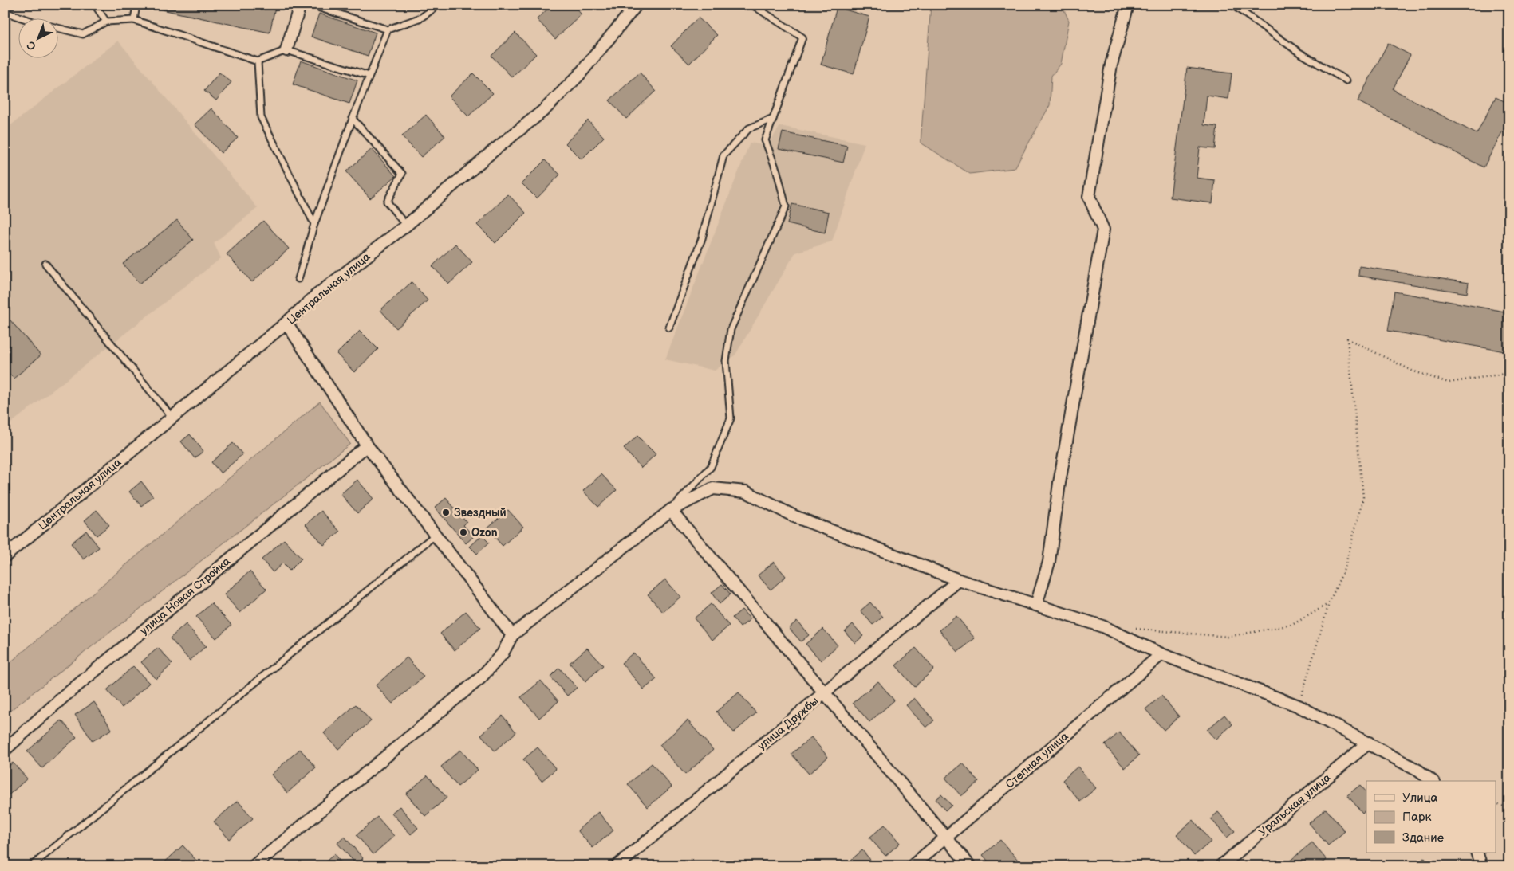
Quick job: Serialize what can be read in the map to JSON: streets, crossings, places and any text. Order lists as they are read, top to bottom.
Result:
{
  "streets": {
    "street": [
      "Центральная улица",
      "улица Новая Стройка",
      "улица Дружбы",
      "Степная улица",
      "Уральская улица"
    ]
  },
  "places": ["Звездный", "Ozon"],
  "legend": ["Улица", "Парк", "Здание"],
  "north": "bottom left"
}
